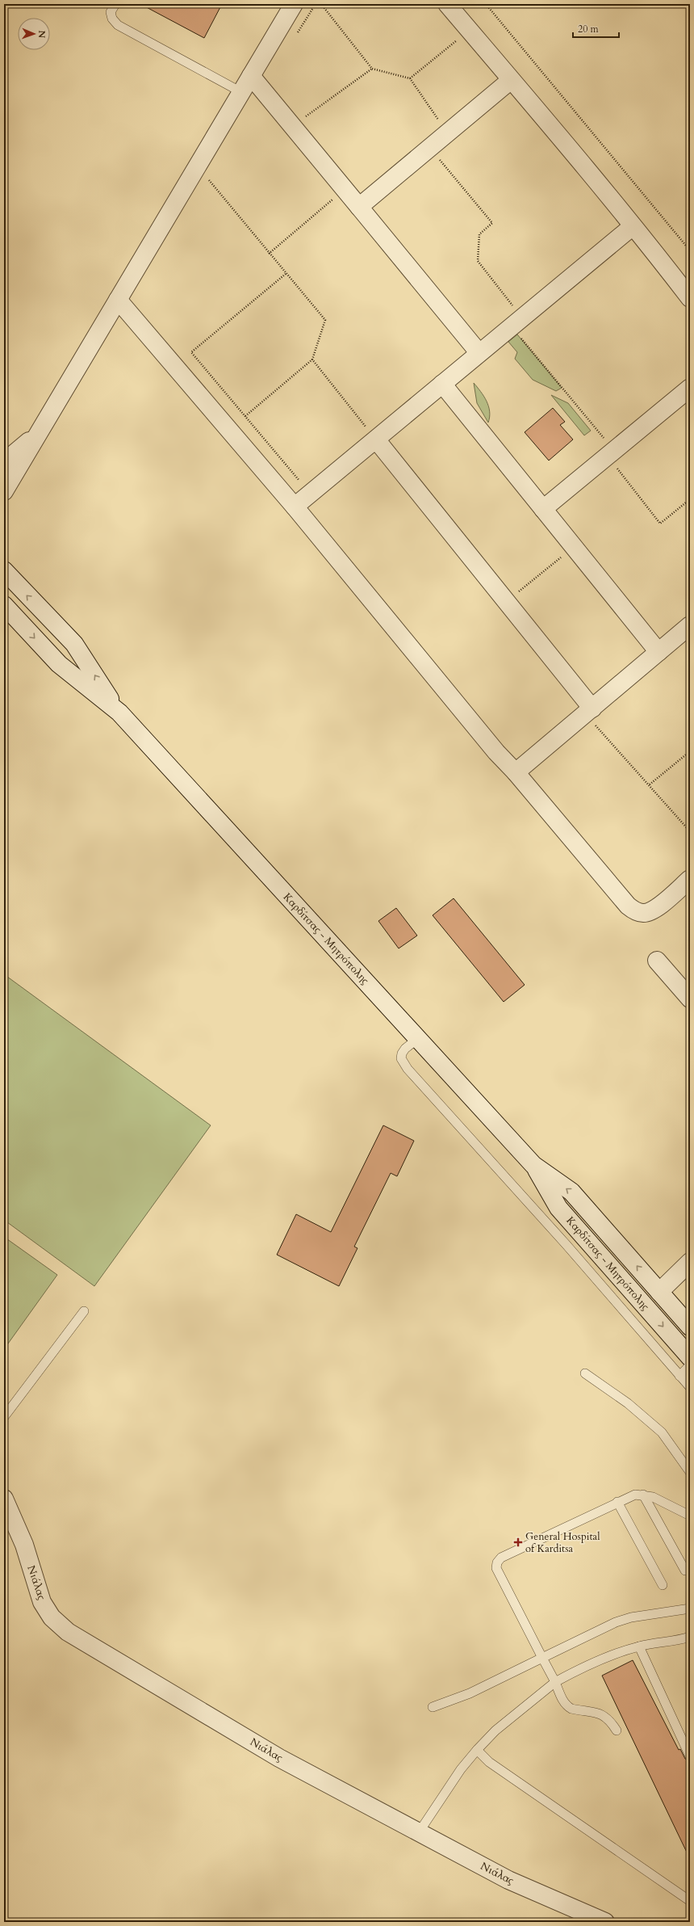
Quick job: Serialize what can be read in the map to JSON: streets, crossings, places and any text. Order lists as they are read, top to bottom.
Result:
{
  "streets": {
    "street": ["Καρδίτσας - Μητρόπολης", "Νιάλας"]
  },
  "places": {
    "health": ["General Hospital of Karditsa"]
  },
  "scale_bar": "20 m",
  "north": "right"
}
